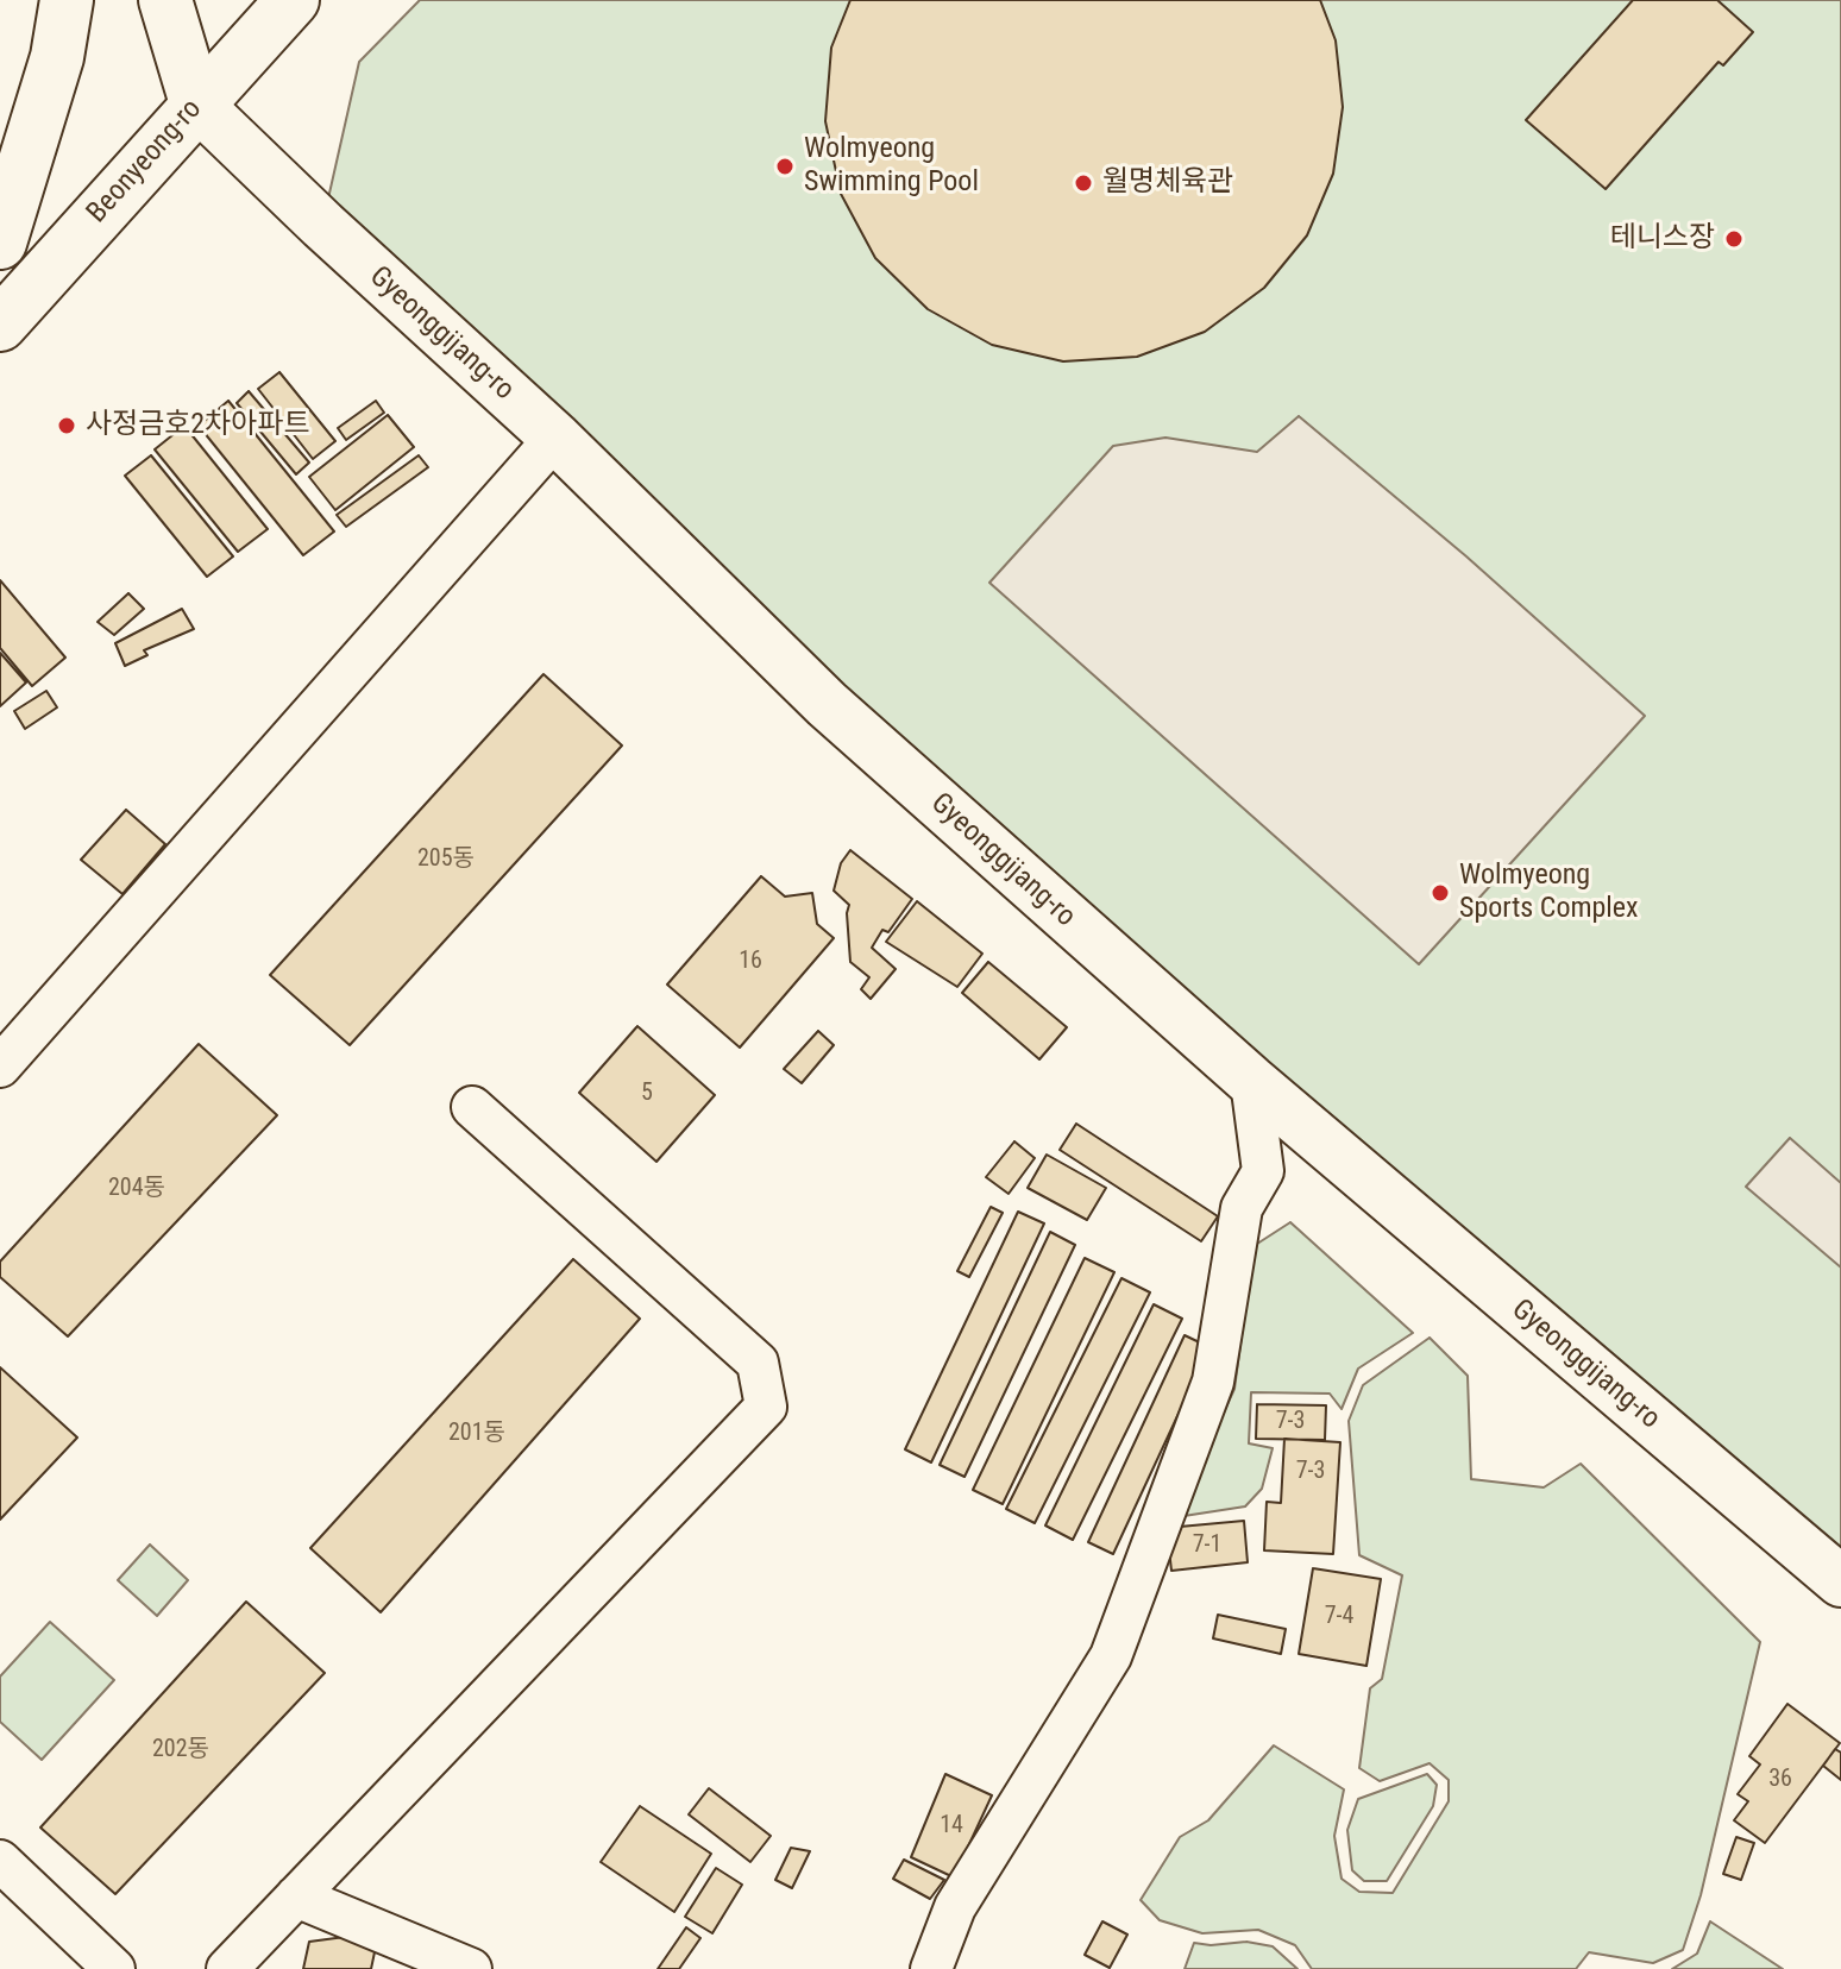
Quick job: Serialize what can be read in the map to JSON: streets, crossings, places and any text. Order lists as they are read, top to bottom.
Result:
{
  "streets": {
    "main road": ["Beonyeong-ro"],
    "street": ["Gyeonggijang-ro"]
  },
  "crossings": [
    ["Beonyeong-ro", "Gyeonggijang-ro"]
  ],
  "places": [
    "Wolmyeong Swimming Pool",
    "월명체육관",
    "테니스장",
    "사정금호2차아파트",
    "Wolmyeong Sports Complex"
  ],
  "house_numbers": [
    "205동",
    "16",
    "5",
    "204동",
    "7-3",
    "201동",
    "7-3",
    "7-1",
    "7-4",
    "202동",
    "36",
    "14"
  ]
}
